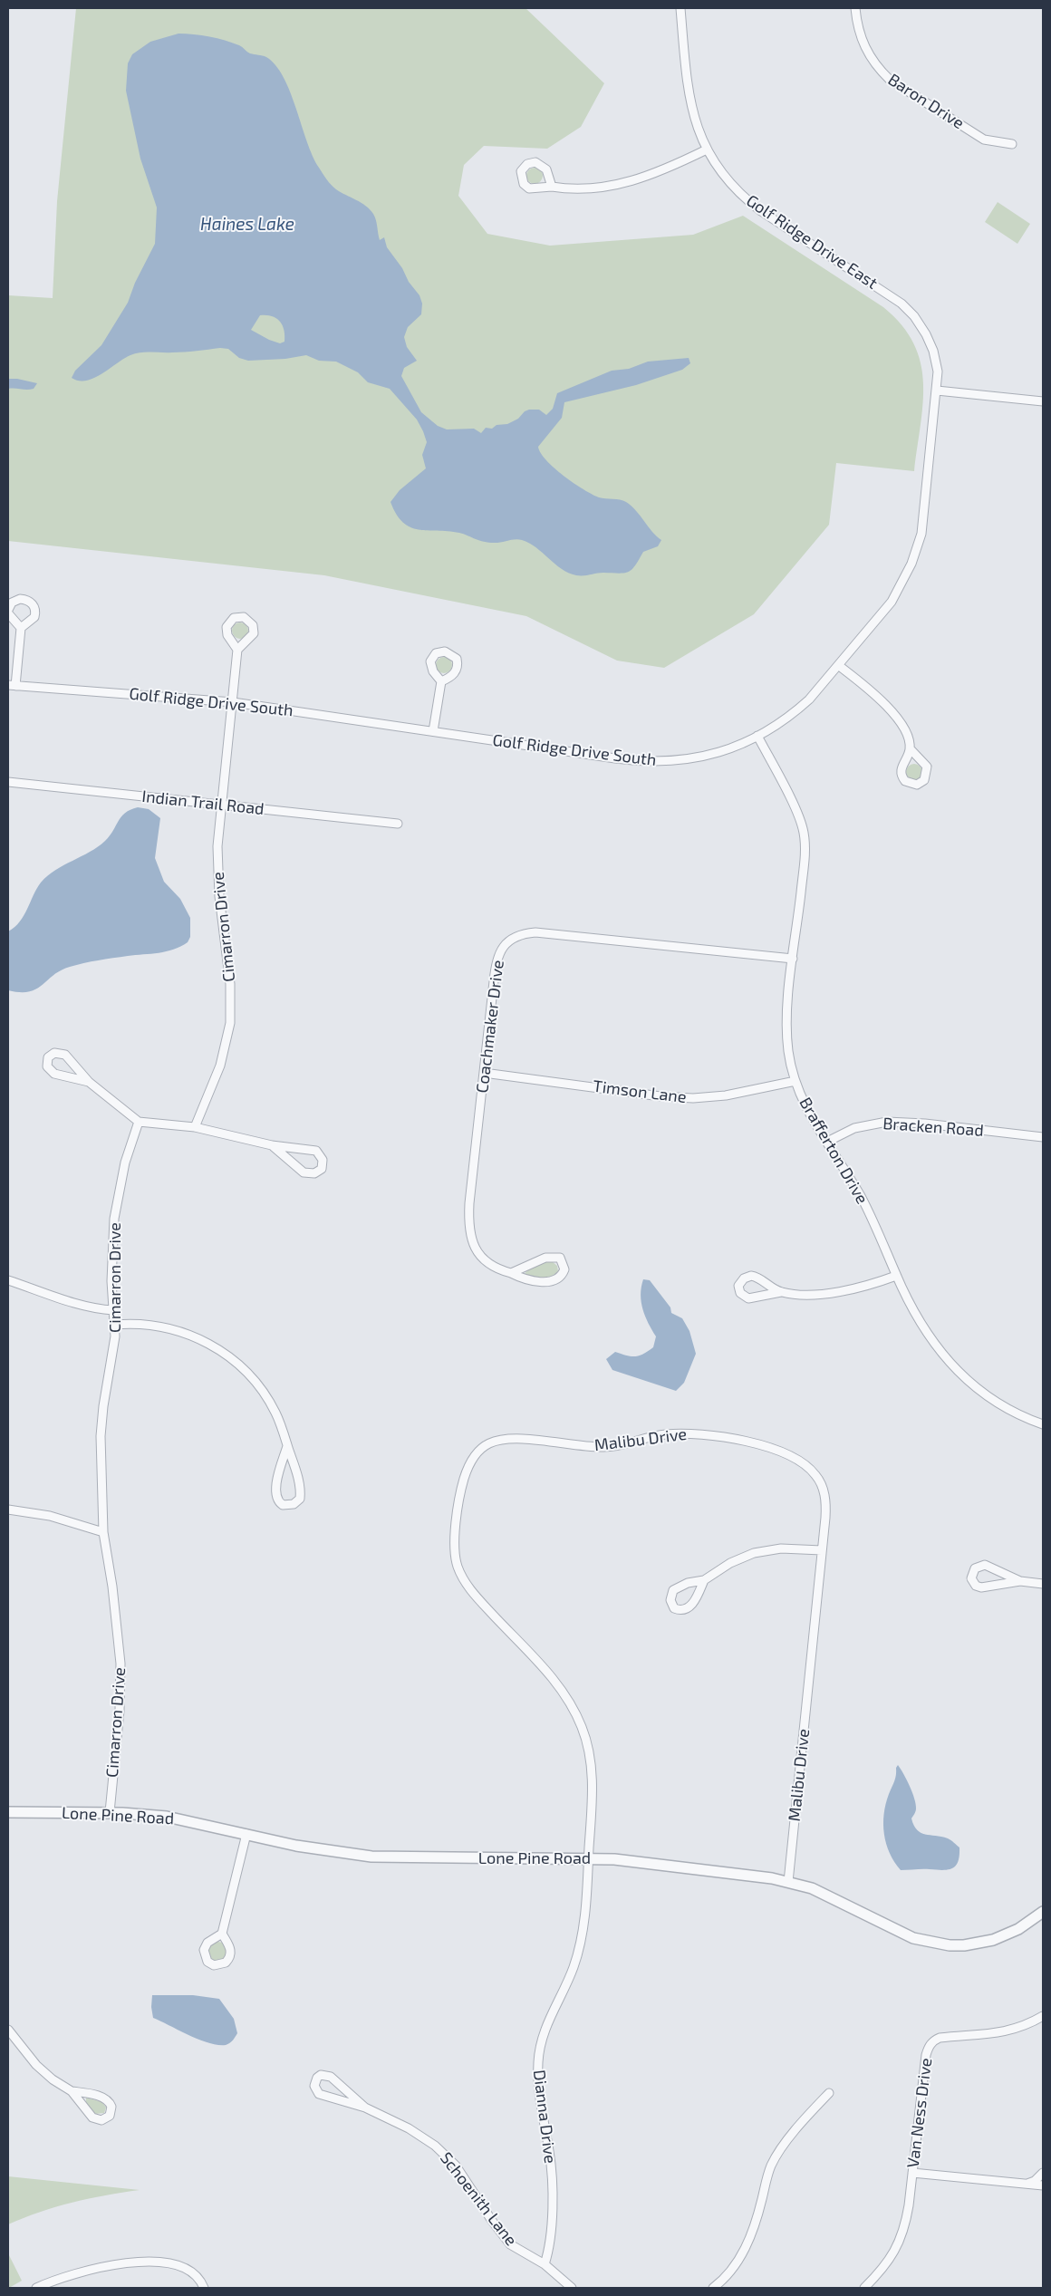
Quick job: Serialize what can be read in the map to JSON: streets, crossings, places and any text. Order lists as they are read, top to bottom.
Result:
{
  "streets": {
    "street": [
      "Baron Drive",
      "Golf Ridge Drive East",
      "Golf Ridge Drive South",
      "Indian Trail Road",
      "Cimarron Drive",
      "Coachmaker Drive",
      "Timson Lane",
      "Bracken Road",
      "Brafferton Drive",
      "Malibu Drive",
      "Lone Pine Road",
      "Van Ness Drive",
      "Dianna Drive",
      "Schoenith Lane"
    ]
  },
  "crossings": [
    ["Golf Ridge Drive East", "Golf Ridge Drive South"],
    ["Golf Ridge Drive South", "Cimarron Drive"],
    ["Golf Ridge Drive South", "Brafferton Drive"],
    ["Indian Trail Road", "Cimarron Drive"],
    ["Cimarron Drive", "Lone Pine Road"],
    ["Coachmaker Drive", "Timson Lane"],
    ["Coachmaker Drive", "Brafferton Drive"],
    ["Timson Lane", "Brafferton Drive"],
    ["Bracken Road", "Brafferton Drive"],
    ["Malibu Drive", "Lone Pine Road"],
    ["Malibu Drive", "Dianna Drive"],
    ["Lone Pine Road", "Dianna Drive"],
    ["Dianna Drive", "Schoenith Lane"]
  ],
  "water": ["Haines Lake"]
}
